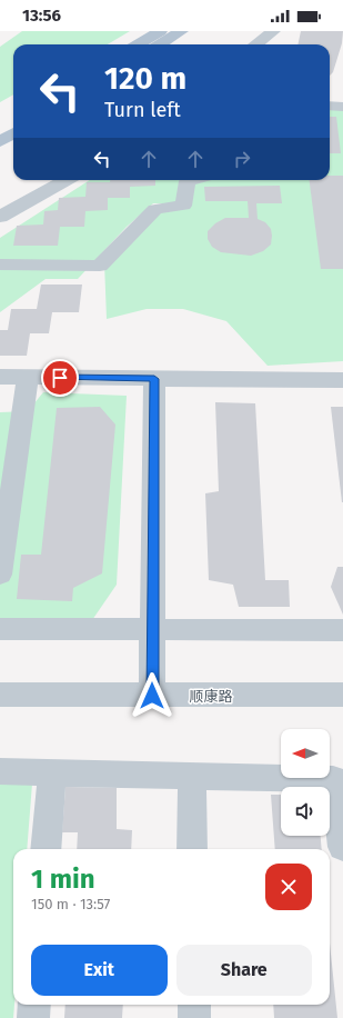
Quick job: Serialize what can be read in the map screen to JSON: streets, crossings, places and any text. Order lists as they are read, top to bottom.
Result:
{
  "streets": {
    "street": ["顺康路"]
  },
  "north": "left",
  "page": {
    "status": "13:56",
    "turn": ["120 m", "Turn left"],
    "heading": ["1 min", "150 m · 13:57"],
    "buttons": ["Exit", "Share"]
  }
}
